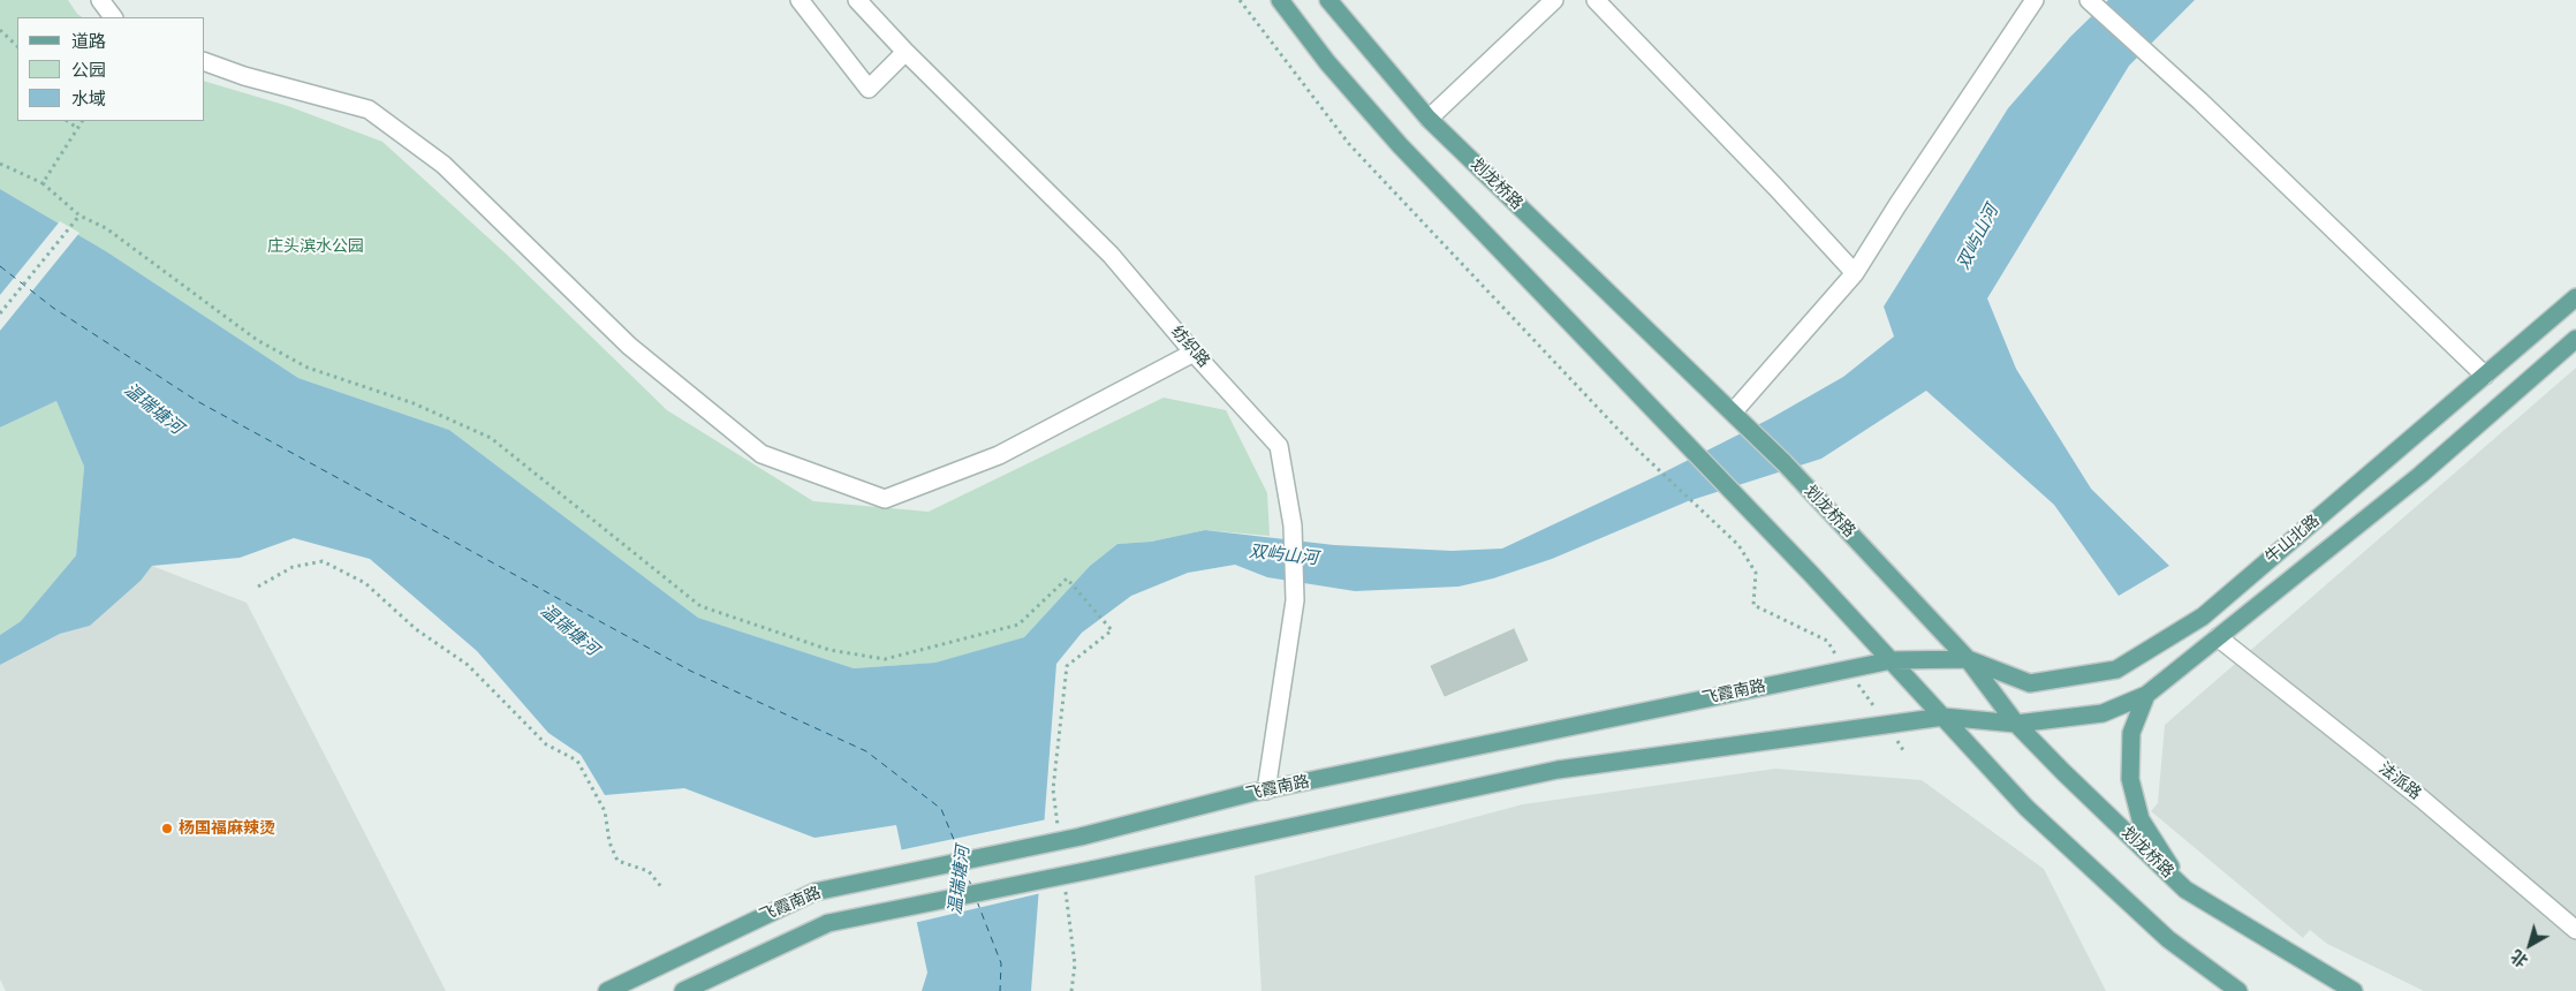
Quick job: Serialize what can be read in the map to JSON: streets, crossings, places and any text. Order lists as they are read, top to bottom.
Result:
{
  "streets": {
    "main road": ["划龙桥路", "牛山北路", "飞霞南路"],
    "street": ["纺织路", "法派路"]
  },
  "crossings": [
    ["划龙桥路", "牛山北路"],
    ["划龙桥路", "飞霞南路"],
    ["纺织路", "飞霞南路"],
    ["牛山北路", "飞霞南路"],
    ["牛山北路", "法派路"]
  ],
  "water": ["双屿山河", "温瑞塘河"],
  "parks": ["庄头滨水公园"],
  "places": ["杨国福麻辣烫"],
  "legend": ["道路", "公园", "水域"],
  "north": "bottom left"
}
